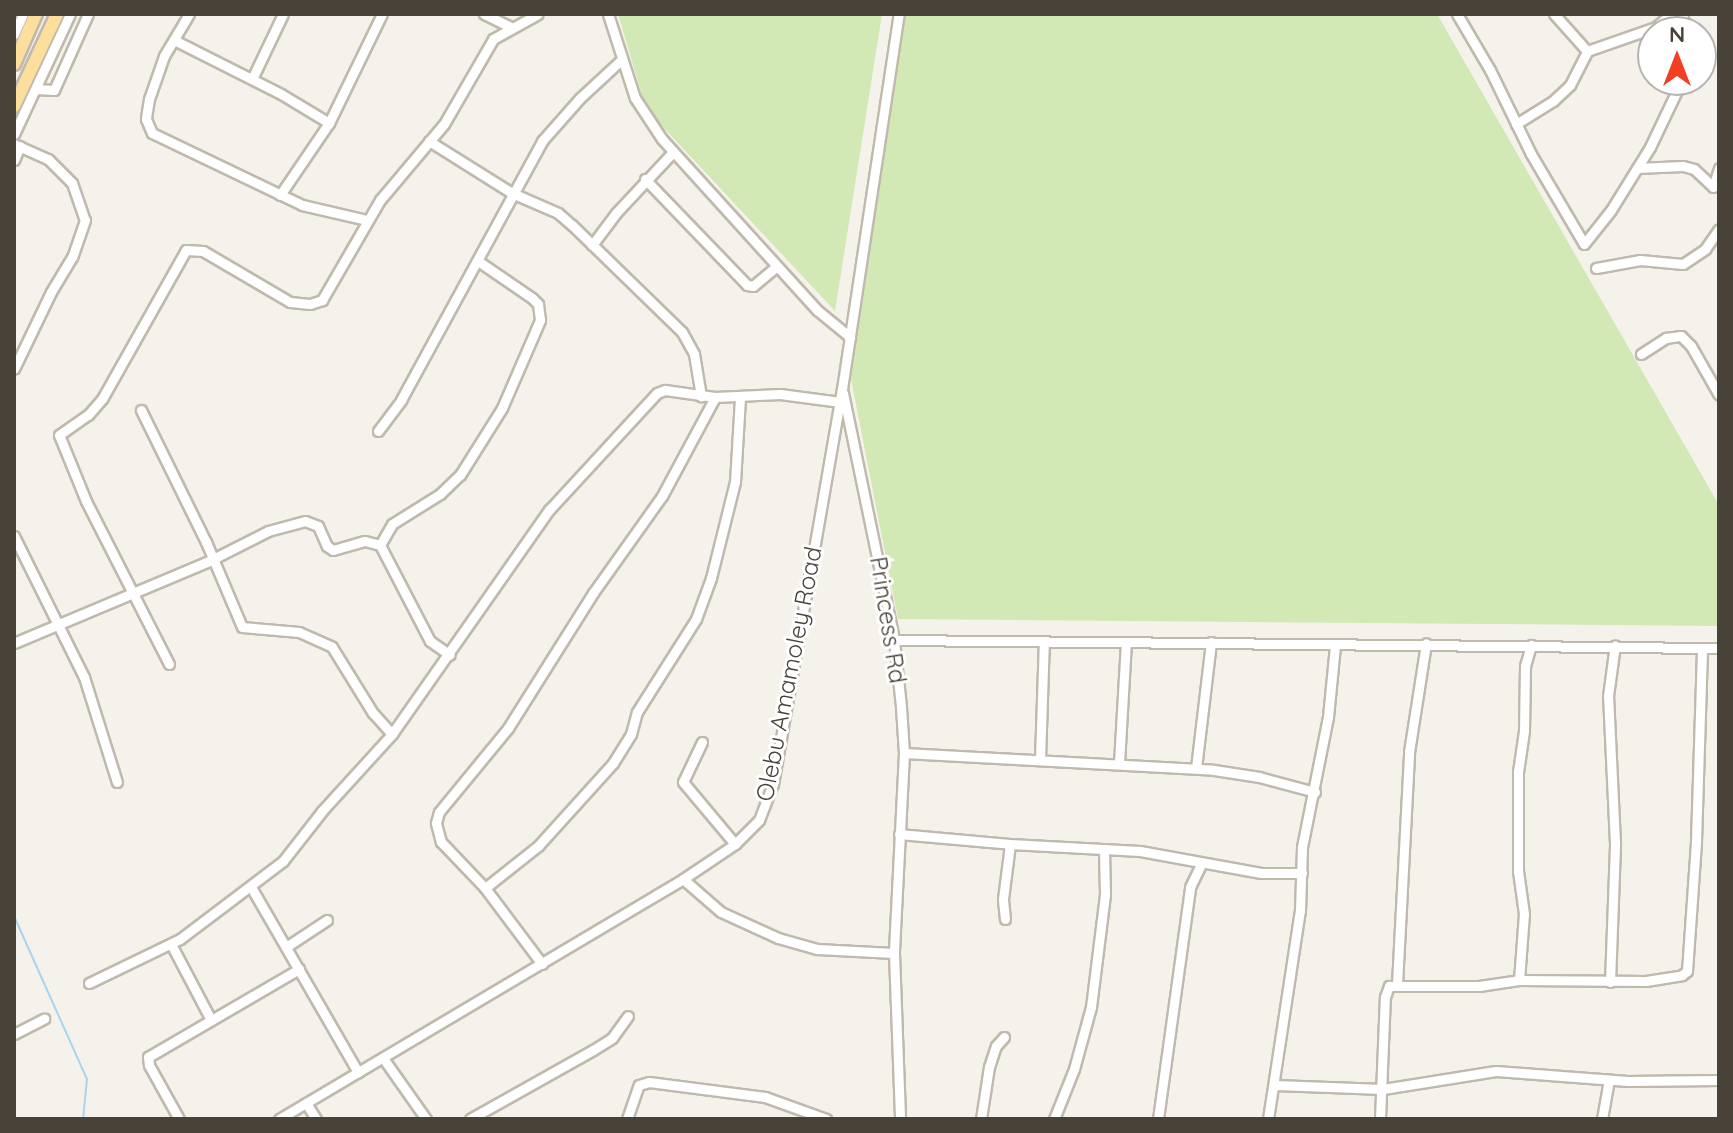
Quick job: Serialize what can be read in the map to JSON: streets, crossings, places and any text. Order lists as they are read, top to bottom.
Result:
{
  "streets": {
    "street": ["Princess Rd", "Olebu Amamoley Road"]
  },
  "crossings": [
    ["Princess Rd", "Olebu Amamoley Road"]
  ],
  "north": "top"
}
